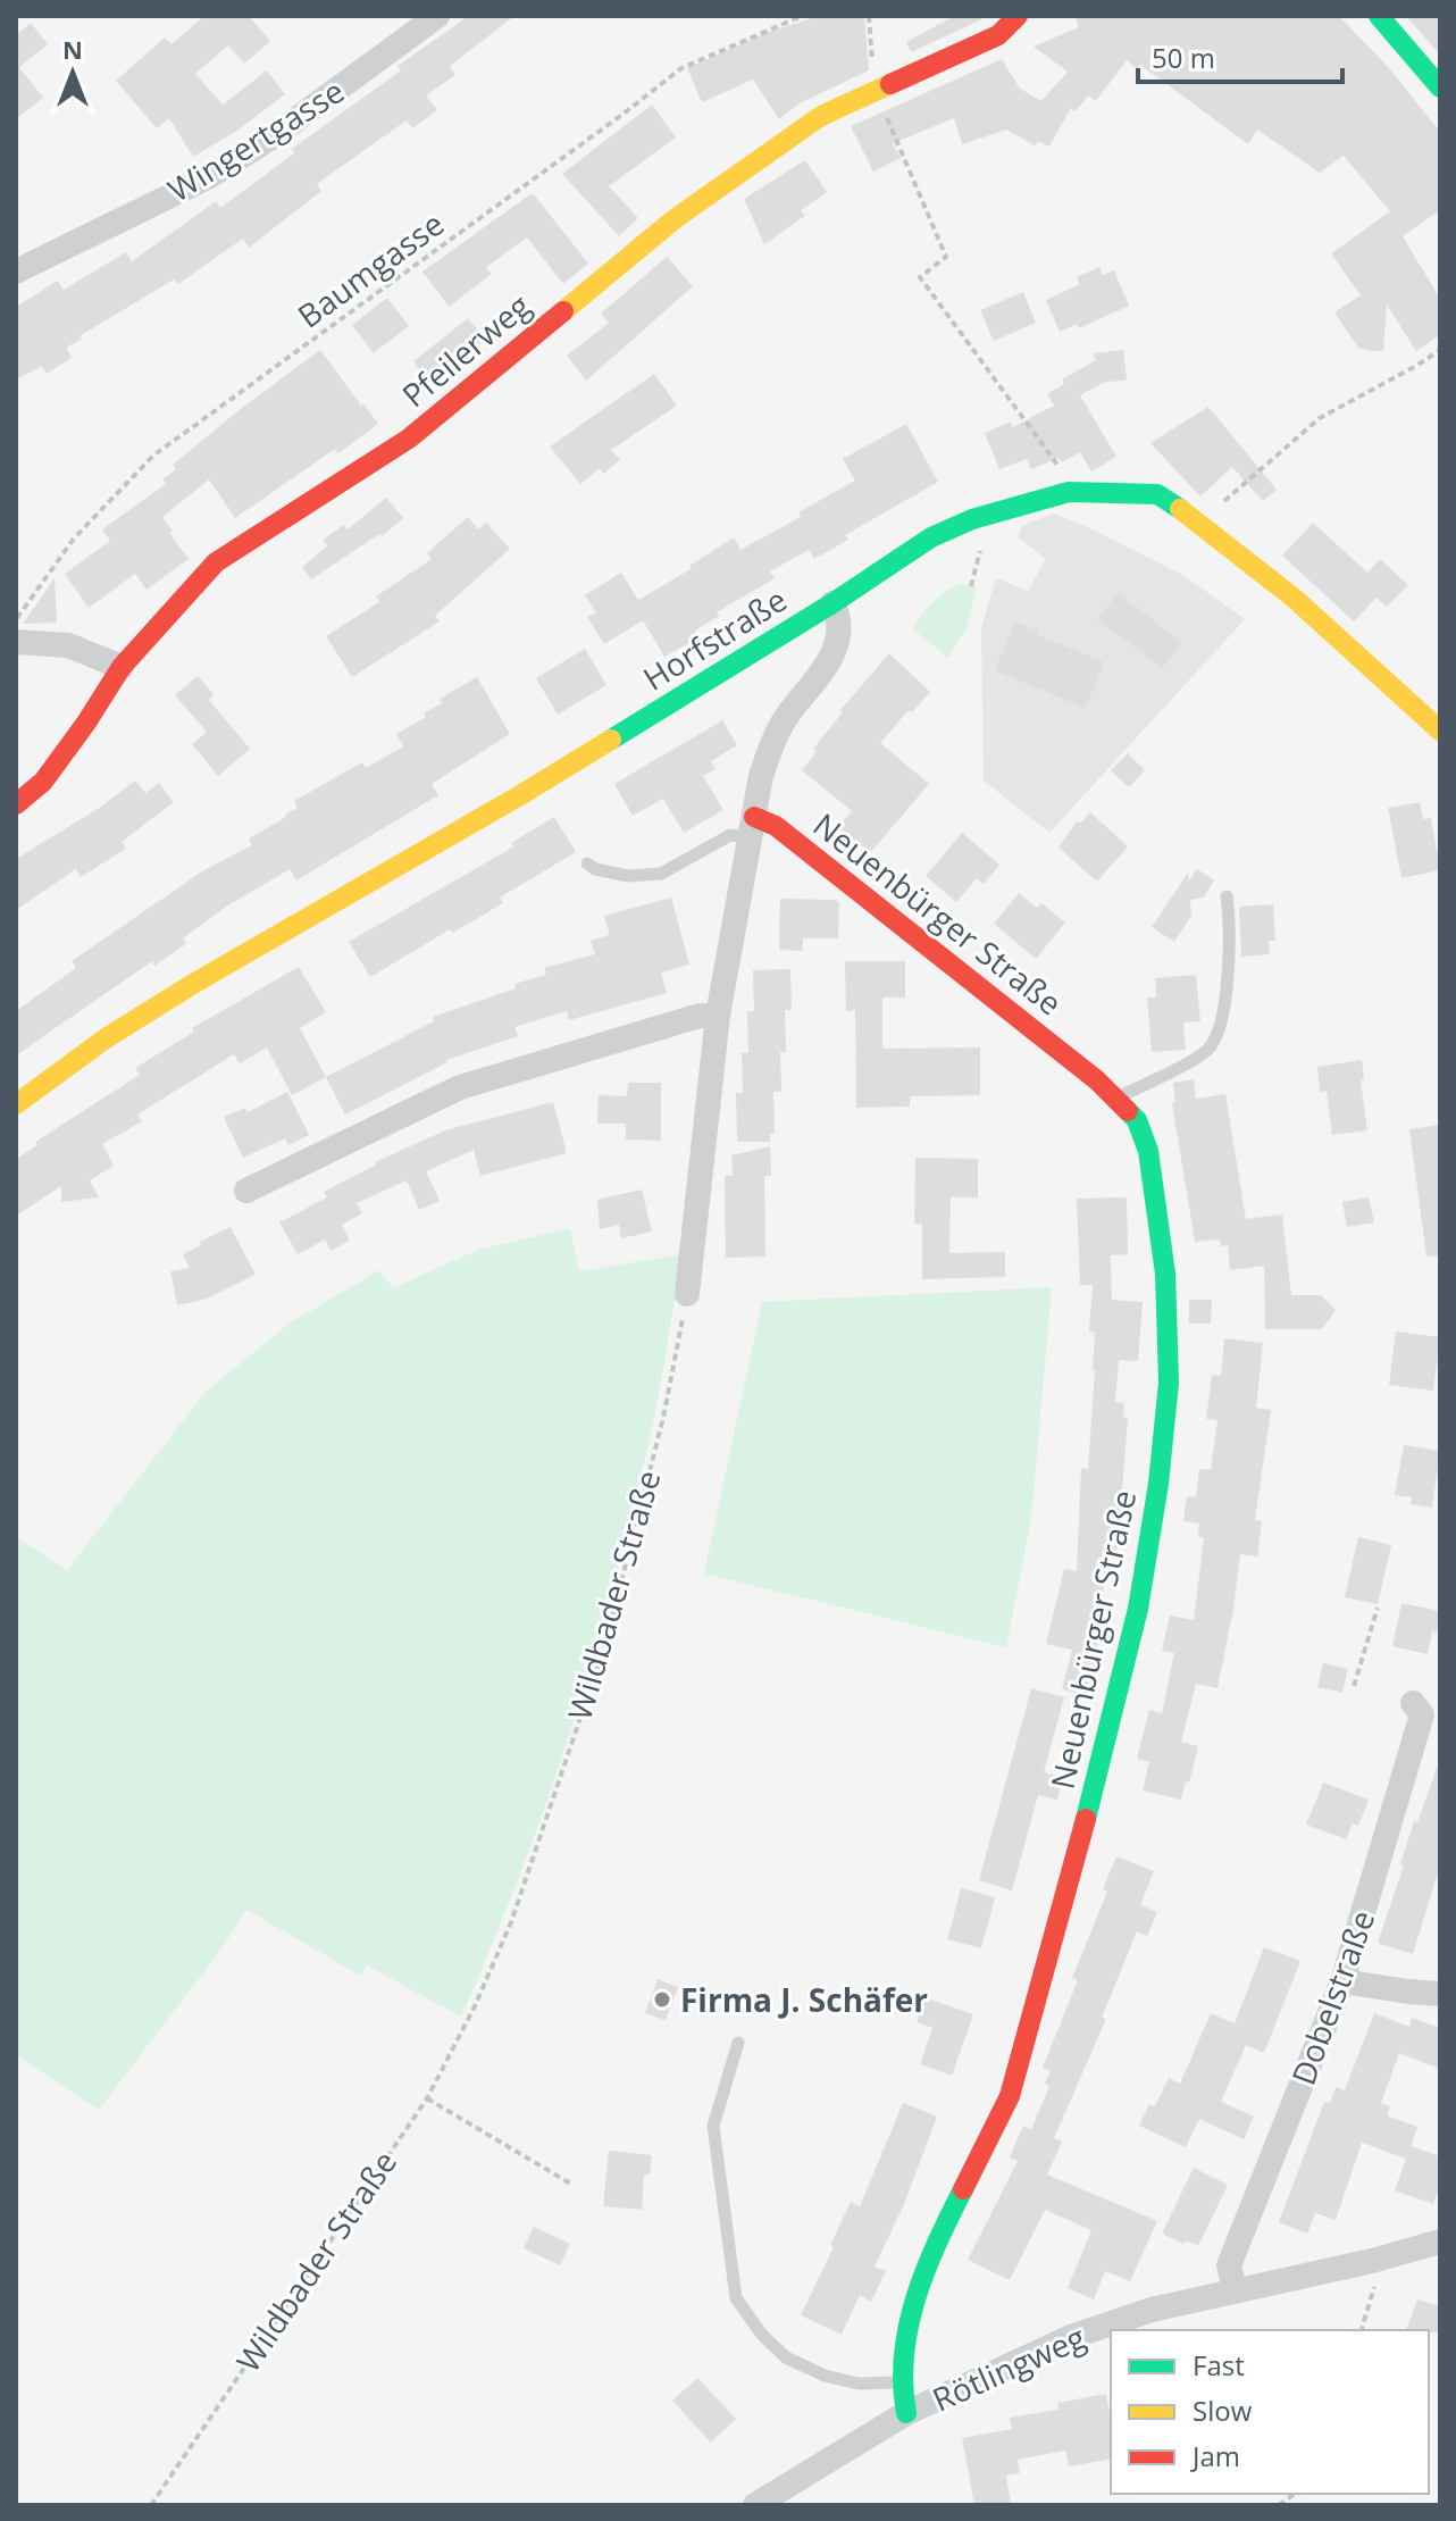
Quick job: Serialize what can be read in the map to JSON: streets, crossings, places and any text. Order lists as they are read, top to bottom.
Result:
{
  "streets": {
    "street": [
      "Wingertgasse",
      "Pfeilerweg",
      "Horfstraße",
      "Neuenbürger Straße",
      "Dobelstraße",
      "Rötlingweg"
    ],
    "path": ["Baumgasse", "Wildbader Straße"]
  },
  "crossings": [
    ["Neuenbürger Straße", "Rötlingweg"],
    ["Dobelstraße", "Rötlingweg"]
  ],
  "places": ["Firma J. Schäfer"],
  "legend": ["Fast", "Slow", "Jam"],
  "scale_bar": "50 m",
  "north": "top"
}
